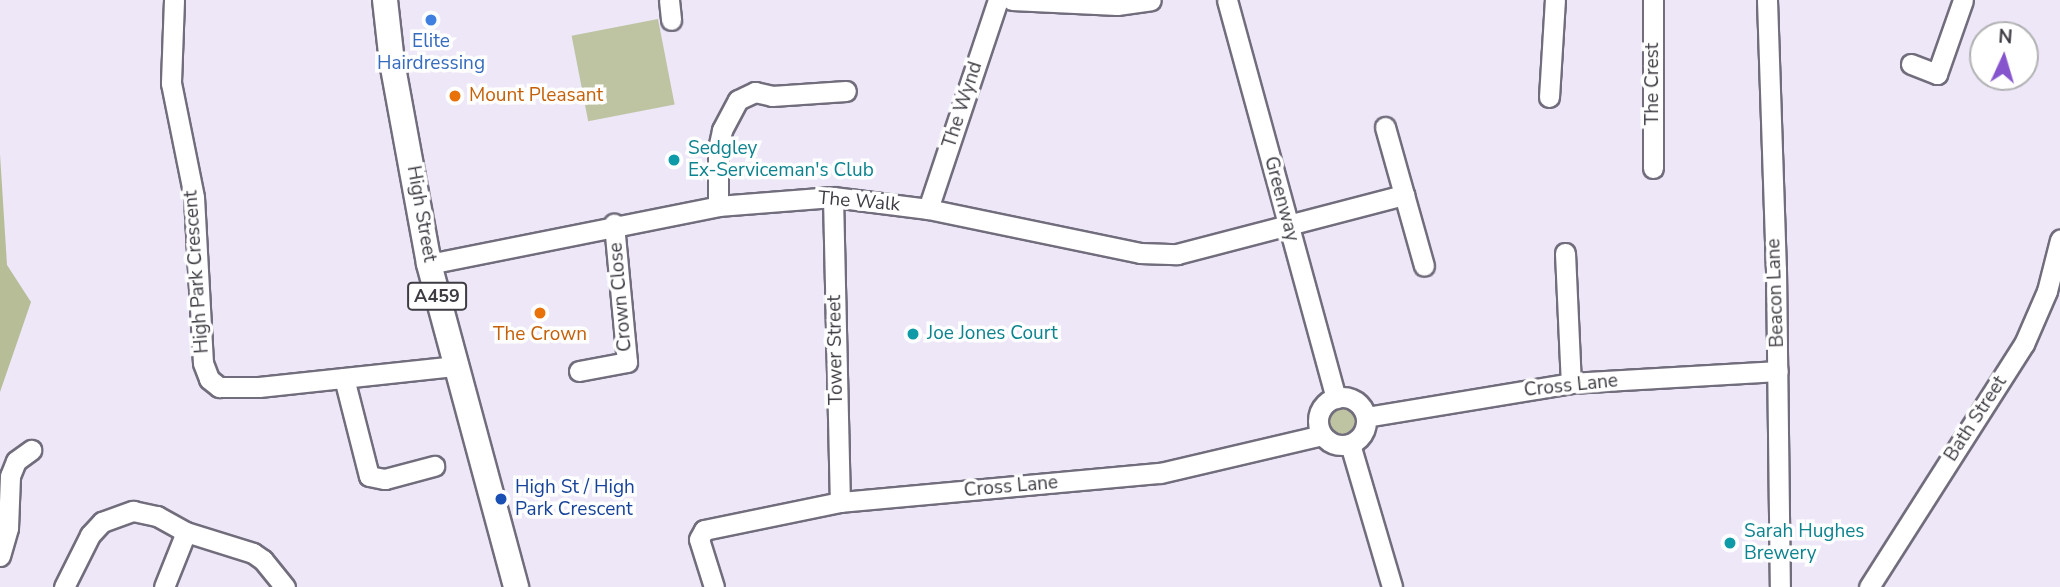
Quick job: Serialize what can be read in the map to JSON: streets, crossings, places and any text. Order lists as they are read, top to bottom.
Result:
{
  "streets": {
    "main road": ["High Street", "A459"],
    "street": [
      "The Crest",
      "The Wynd",
      "Greenway",
      "The Walk",
      "High Park Crescent",
      "Beacon Lane",
      "Crown Close",
      "Tower Street",
      "Cross Lane",
      "Bath Street"
    ]
  },
  "crossings": [
    ["The Wynd", "The Walk"],
    ["Greenway", "The Walk"],
    ["Greenway", "Cross Lane"],
    ["The Walk", "High Street"],
    ["The Walk", "Crown Close"],
    ["The Walk", "Tower Street"],
    ["High Street", "High Park Crescent"],
    ["Beacon Lane", "Cross Lane"],
    ["Tower Street", "Cross Lane"]
  ],
  "places": [
    "Elite Hairdressing",
    "Mount Pleasant",
    "Sedgley Ex-Serviceman's Club",
    "The Crown",
    "Joe Jones Court",
    "High St / High Park Crescent",
    "Sarah Hughes Brewery"
  ],
  "north": "top"
}
